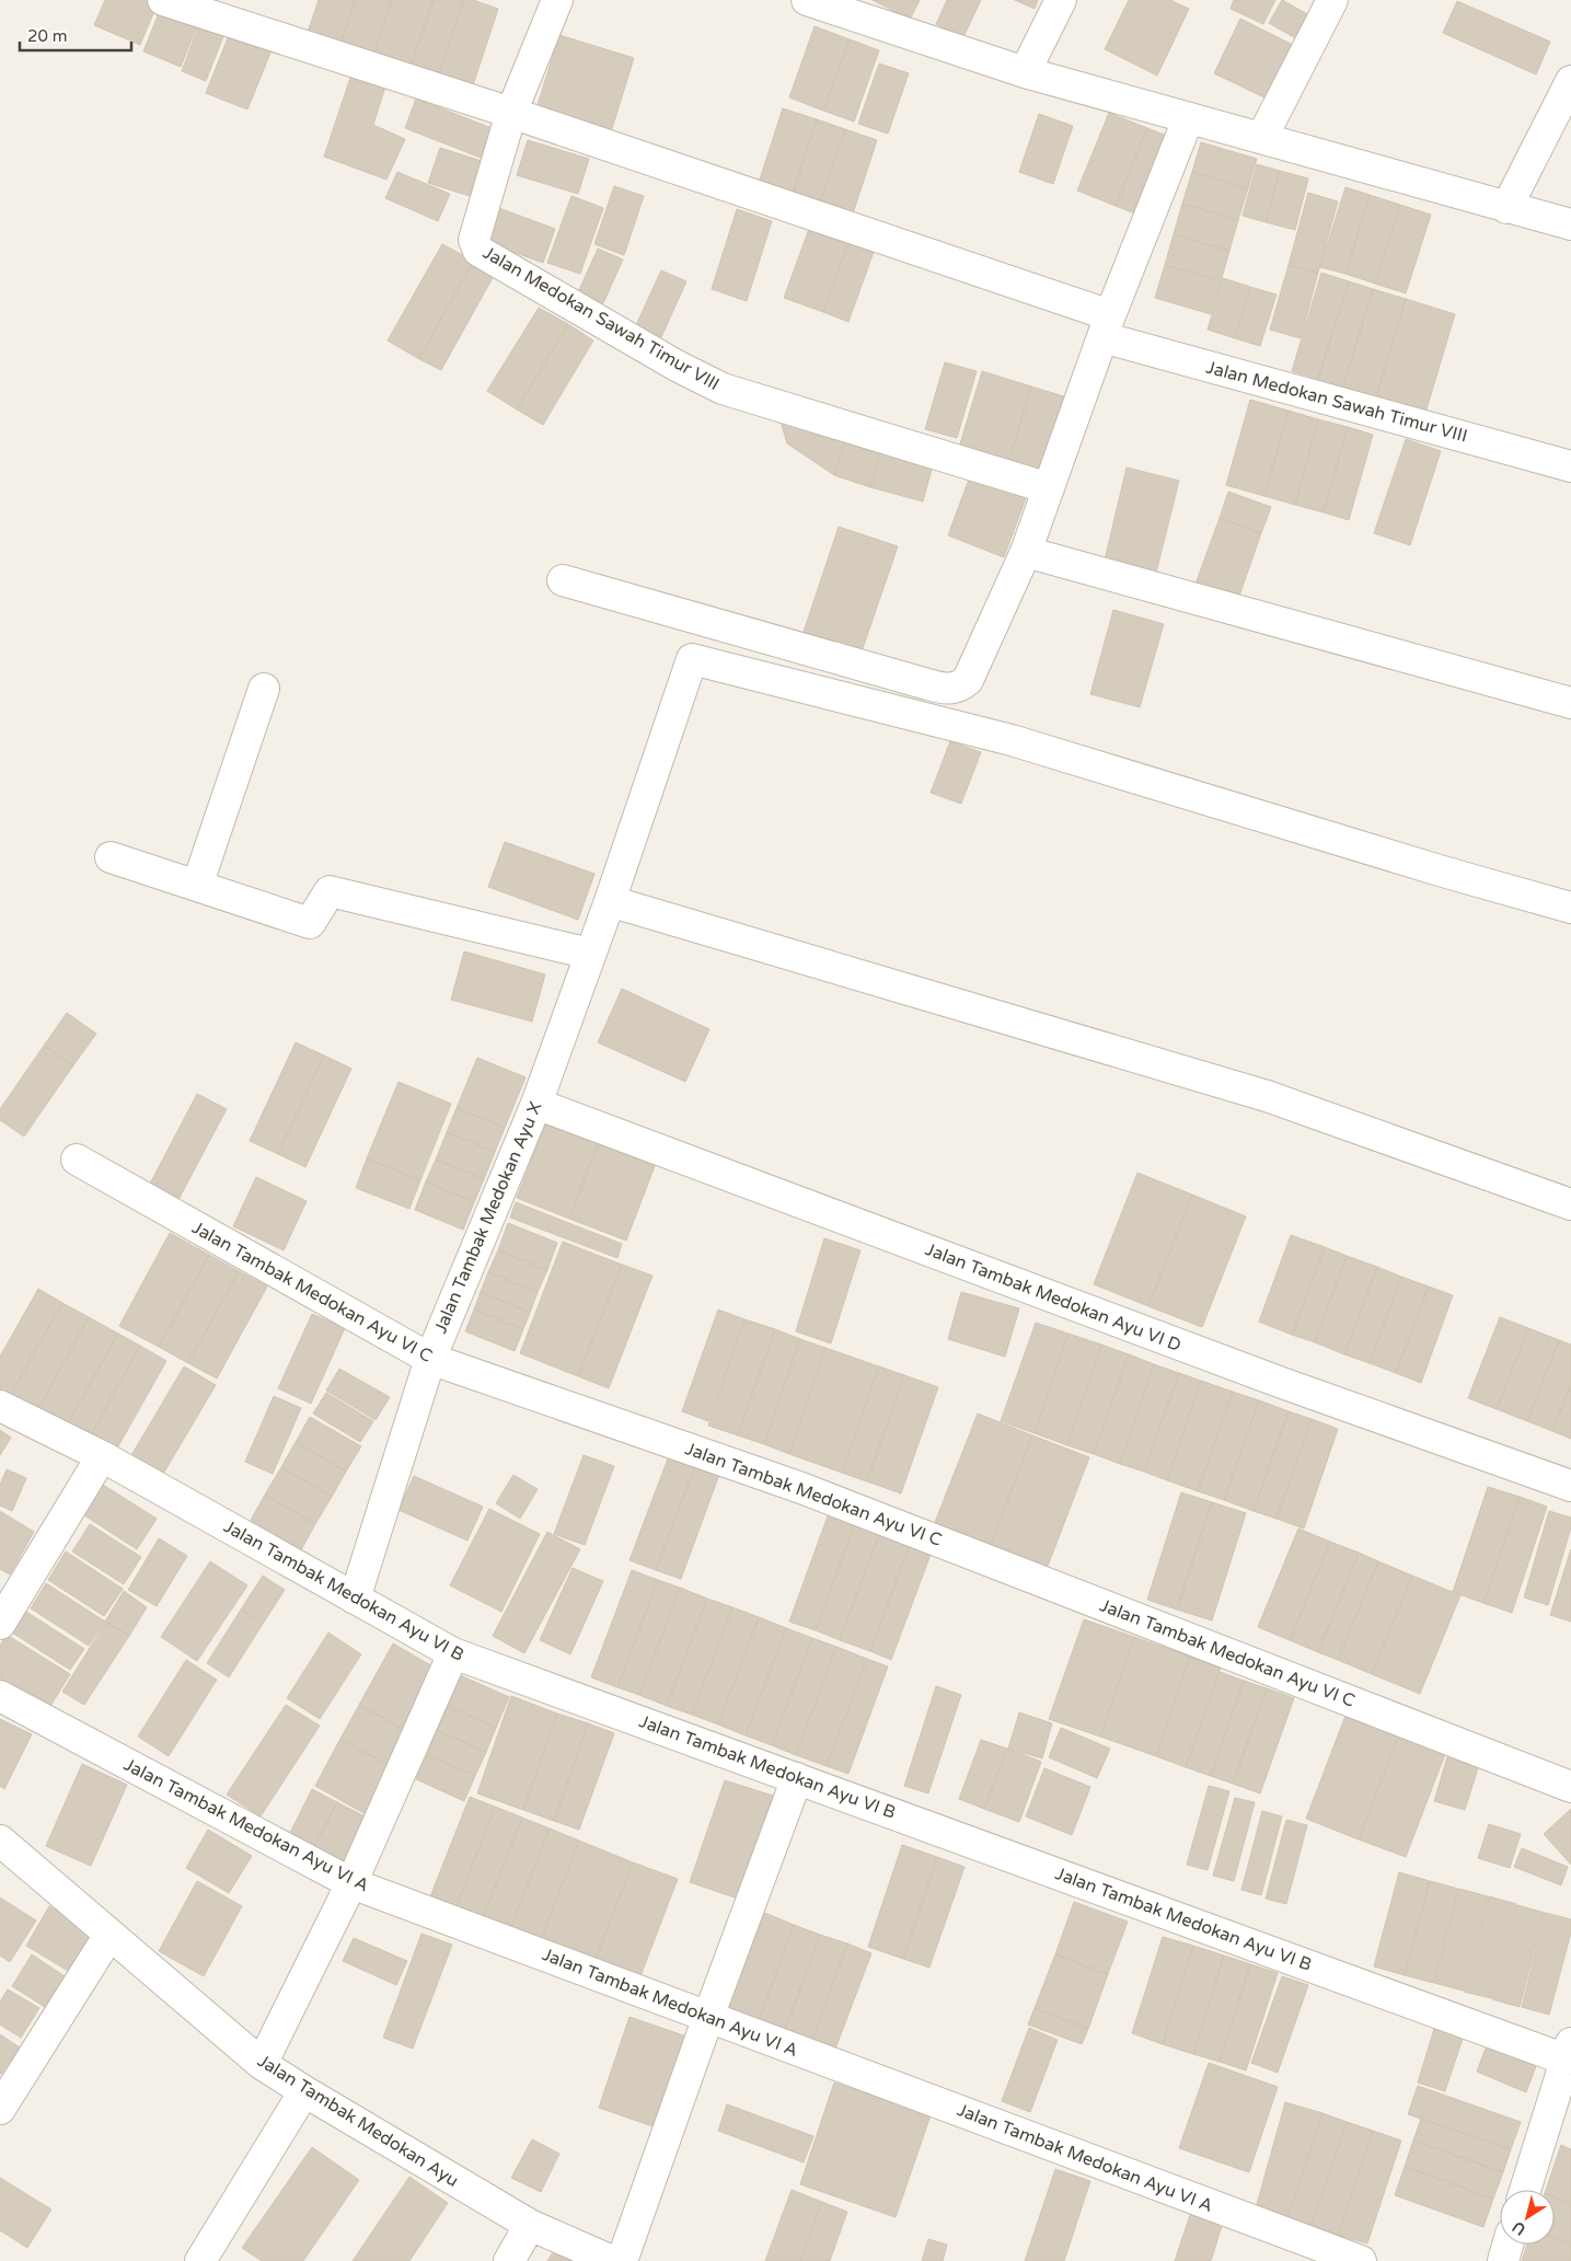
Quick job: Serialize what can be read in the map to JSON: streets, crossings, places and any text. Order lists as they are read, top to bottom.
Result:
{
  "streets": {
    "street": [
      "Jalan Medokan Sawah Timur VIII",
      "Jalan Tambak Medokan Ayu X",
      "Jalan Tambak Medokan Ayu VI C",
      "Jalan Tambak Medokan Ayu VI D",
      "Jalan Tambak Medokan Ayu VI B",
      "Jalan Tambak Medokan Ayu VI A",
      "Jalan Tambak Medokan Ayu"
    ]
  },
  "crossings": [
    ["Jalan Tambak Medokan Ayu X", "Jalan Tambak Medokan Ayu VI C"],
    ["Jalan Tambak Medokan Ayu X", "Jalan Tambak Medokan Ayu VI D"],
    ["Jalan Tambak Medokan Ayu X", "Jalan Tambak Medokan Ayu VI B"]
  ],
  "scale_bar": "20 m",
  "north": "bottom left"
}
